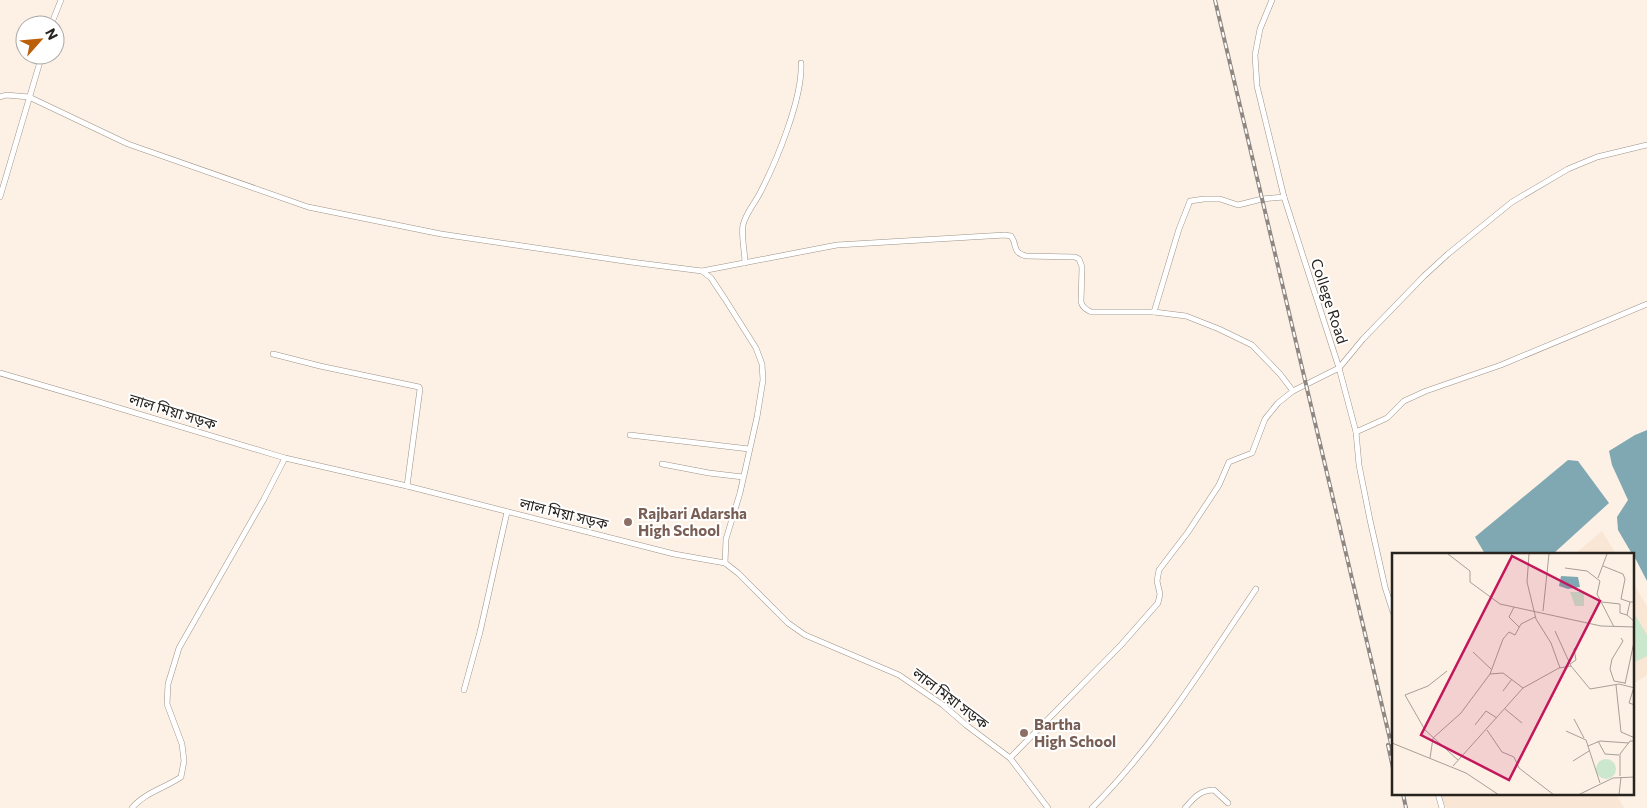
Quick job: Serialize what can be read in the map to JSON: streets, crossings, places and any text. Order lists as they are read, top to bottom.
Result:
{
  "streets": {
    "street": ["College Road", "লাল মিয়া সড়ক"]
  },
  "places": ["Rajbari Adarsha High School", "Bartha High School"],
  "north": "top right"
}
